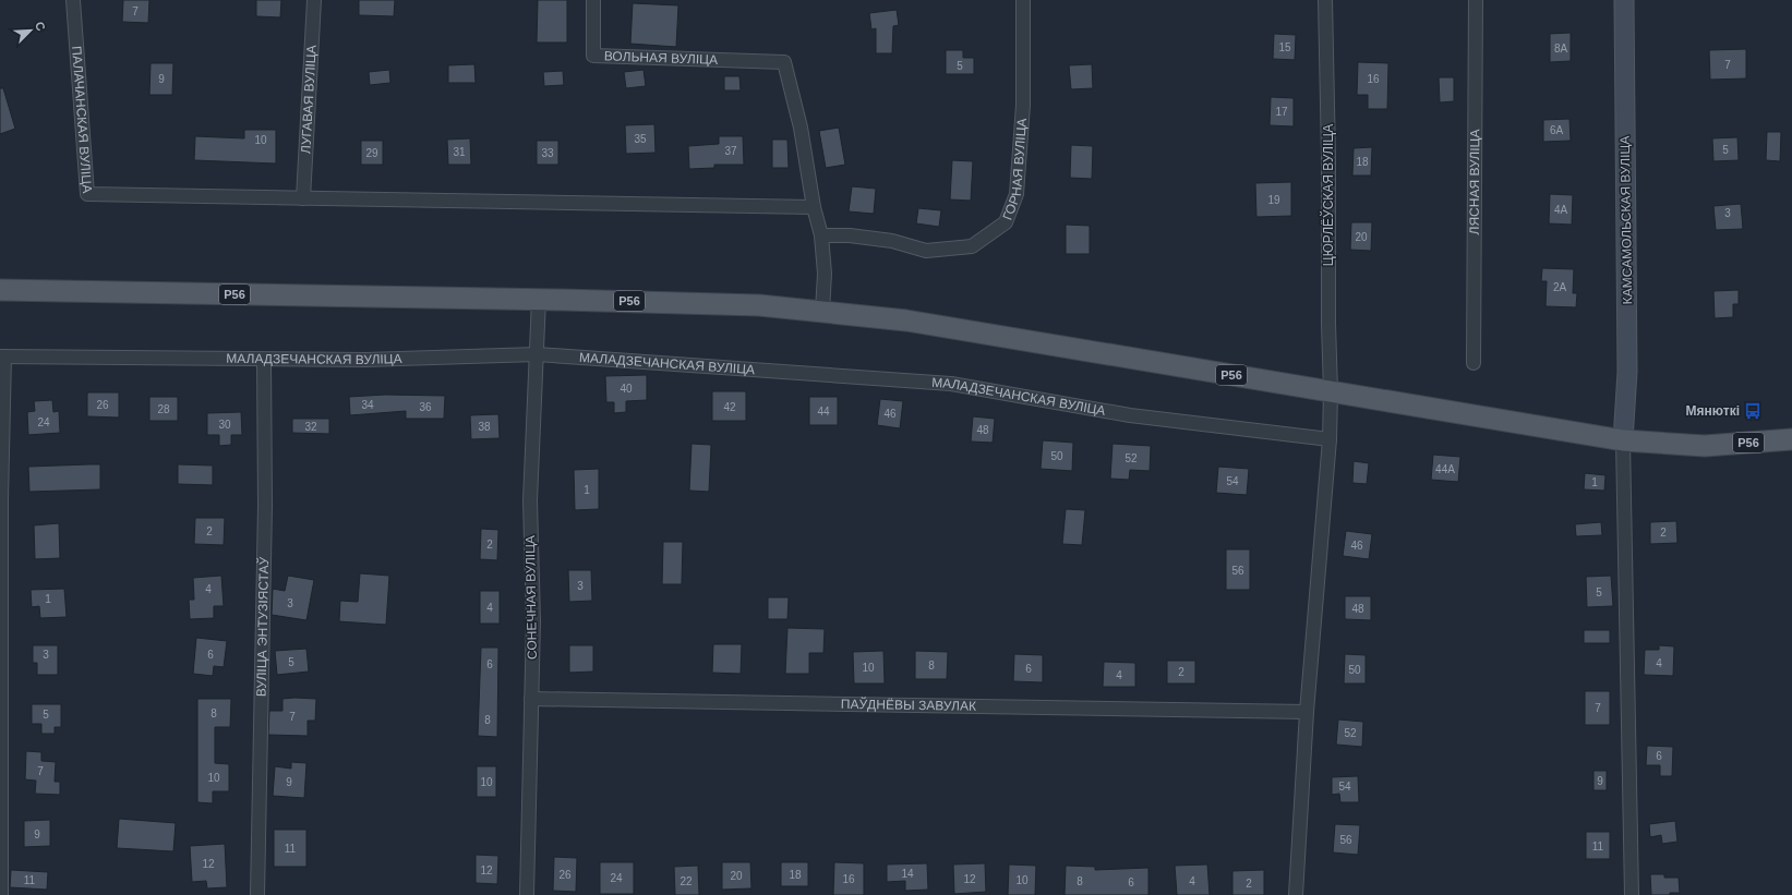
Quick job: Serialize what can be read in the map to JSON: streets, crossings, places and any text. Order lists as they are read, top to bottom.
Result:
{
  "streets": {
    "main road": ["Р56"],
    "street": [
      "ВОЛЬНАЯ ВУЛІЦА",
      "ЛУГАВАЯ ВУЛІЦА",
      "ПАЛАЧАНСКАЯ ВУЛІЦА",
      "ГОРНАЯ ВУЛІЦА",
      "ЛЯСНАЯ ВУЛІЦА",
      "ЦЮРЛЁЎСКАЯ ВУЛІЦА",
      "КАМСАМОЛЬСКАЯ ВУЛІЦА",
      "МАЛАДЗЕЧАНСКАЯ ВУЛІЦА",
      "СОНЕЧНАЯ ВУЛІЦА",
      "ВУЛІЦА ЭНТУЗІЯСТАЎ",
      "ПАЎДНЁВЫ ЗАВУЛАК"
    ]
  },
  "crossings": [
    ["ЛУГАВАЯ ВУЛІЦА", "ПАЛАЧАНСКАЯ ВУЛІЦА"],
    ["ЦЮРЛЁЎСКАЯ ВУЛІЦА", "Р56"],
    ["ЦЮРЛЁЎСКАЯ ВУЛІЦА", "МАЛАДЗЕЧАНСКАЯ ВУЛІЦА"],
    ["ЦЮРЛЁЎСКАЯ ВУЛІЦА", "ПАЎДНЁВЫ ЗАВУЛАК"],
    ["КАМСАМОЛЬСКАЯ ВУЛІЦА", "Р56"],
    ["Р56", "СОНЕЧНАЯ ВУЛІЦА"],
    ["МАЛАДЗЕЧАНСКАЯ ВУЛІЦА", "СОНЕЧНАЯ ВУЛІЦА"],
    ["МАЛАДЗЕЧАНСКАЯ ВУЛІЦА", "ВУЛІЦА ЭНТУЗІЯСТАЎ"],
    ["СОНЕЧНАЯ ВУЛІЦА", "ПАЎДНЁВЫ ЗАВУЛАК"]
  ],
  "places": {
    "bus stop": ["Мянюткі"]
  },
  "house_numbers": [
    "7",
    "15",
    "8А",
    "7",
    "5",
    "9",
    "16",
    "17",
    "6А",
    "35",
    "10",
    "5",
    "37",
    "31",
    "29",
    "33",
    "18",
    "19",
    "4А",
    "3",
    "20",
    "2А",
    "40",
    "26",
    "34",
    "36",
    "42",
    "28",
    "44",
    "46",
    "24",
    "30",
    "32",
    "38",
    "48",
    "50",
    "52",
    "44А",
    "54",
    "1",
    "1",
    "2",
    "2",
    "2",
    "46",
    "56",
    "3",
    "4",
    "5",
    "1",
    "3",
    "4",
    "48",
    "3",
    "6",
    "5",
    "4",
    "6",
    "8",
    "10",
    "6",
    "50",
    "2",
    "4",
    "7",
    "8",
    "5",
    "7",
    "8",
    "52",
    "6",
    "7",
    "10",
    "9",
    "9",
    "10",
    "54",
    "9",
    "56",
    "11",
    "11",
    "12",
    "12",
    "14",
    "26",
    "18",
    "20",
    "24",
    "16",
    "12",
    "11",
    "10",
    "22",
    "8",
    "4",
    "6",
    "2"
  ],
  "north": "top right"
}
